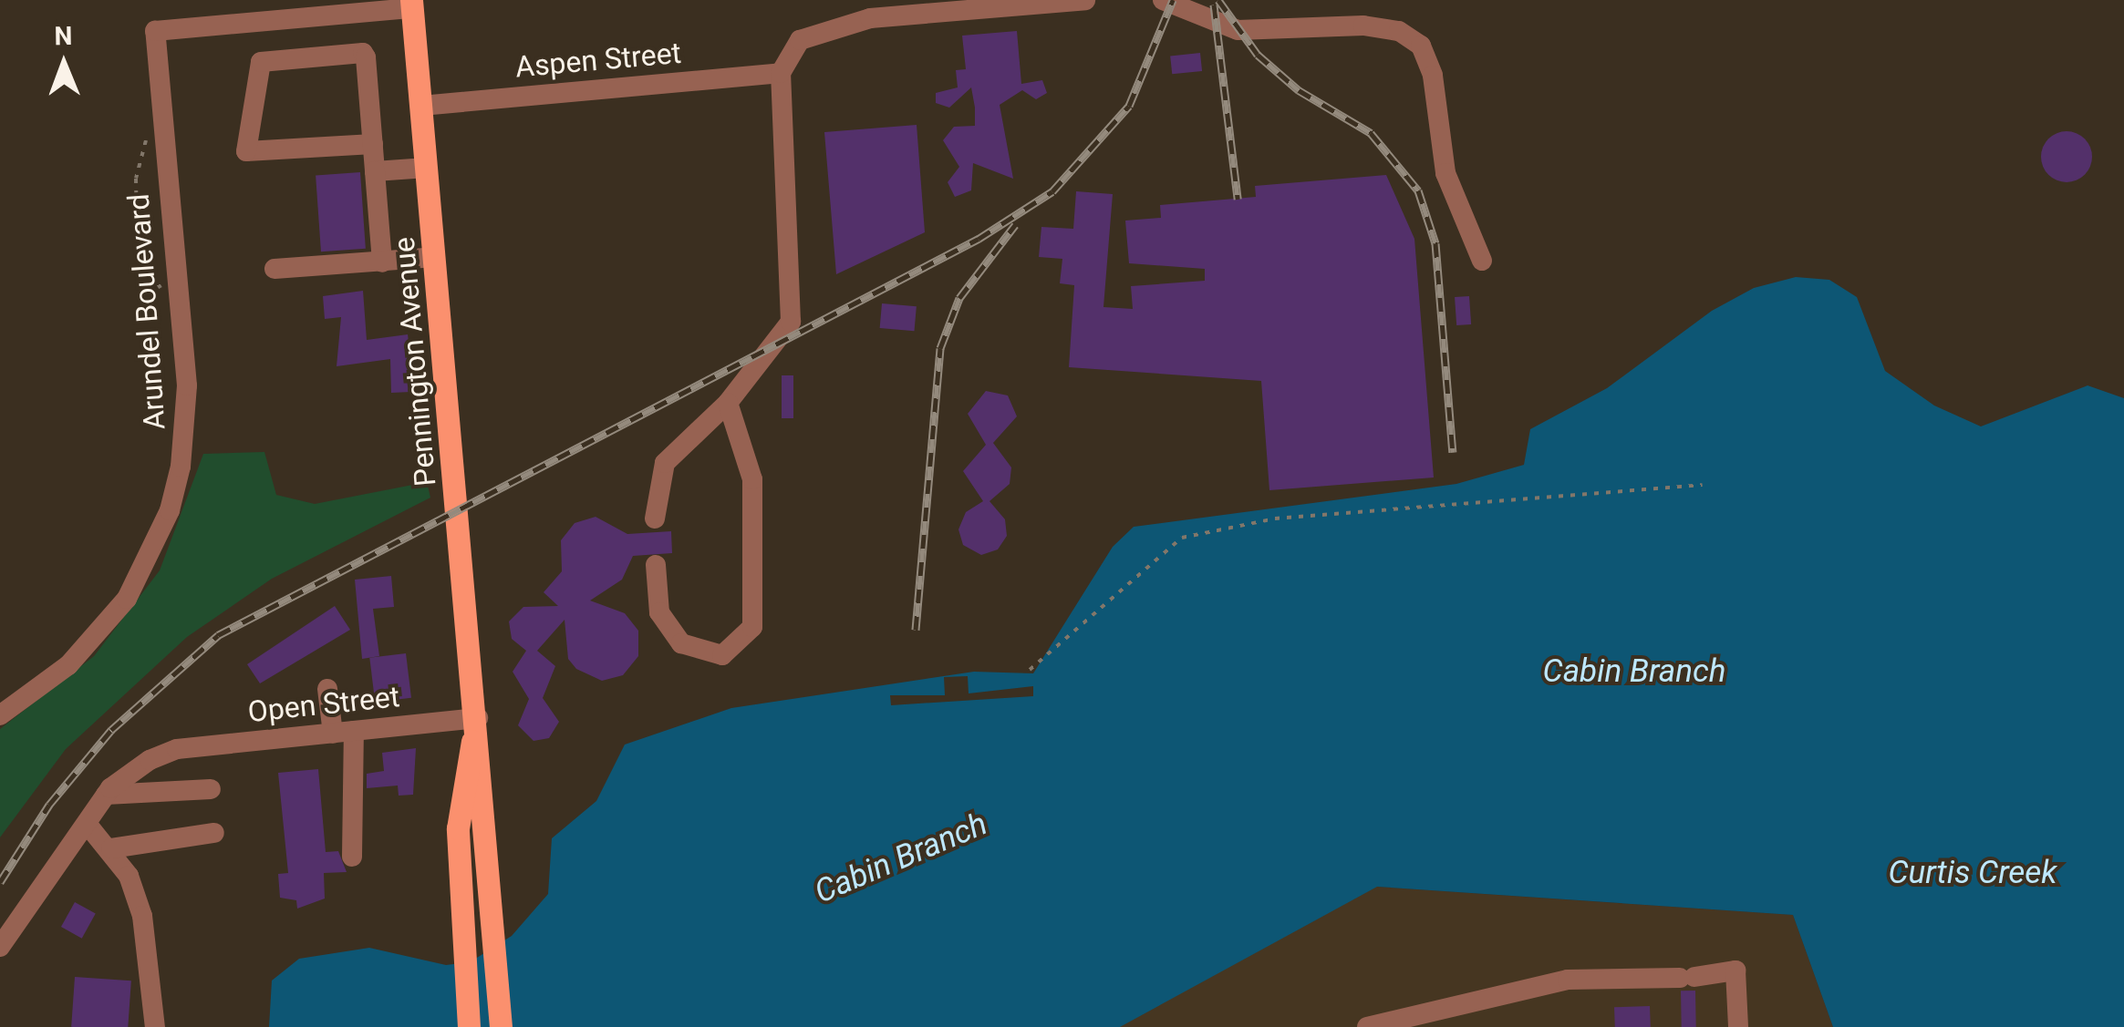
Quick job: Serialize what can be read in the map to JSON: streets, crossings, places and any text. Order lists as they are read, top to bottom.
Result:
{
  "streets": {
    "main road": ["Pennington Avenue"],
    "street": ["Aspen Street", "Arundel Boulevard", "Open Street"]
  },
  "crossings": [
    ["Aspen Street", "Pennington Avenue"],
    ["Arundel Boulevard", "Pennington Avenue"],
    ["Pennington Avenue", "Open Street"]
  ],
  "water": ["Cabin Branch", "Curtis Creek"],
  "north": "top"
}
